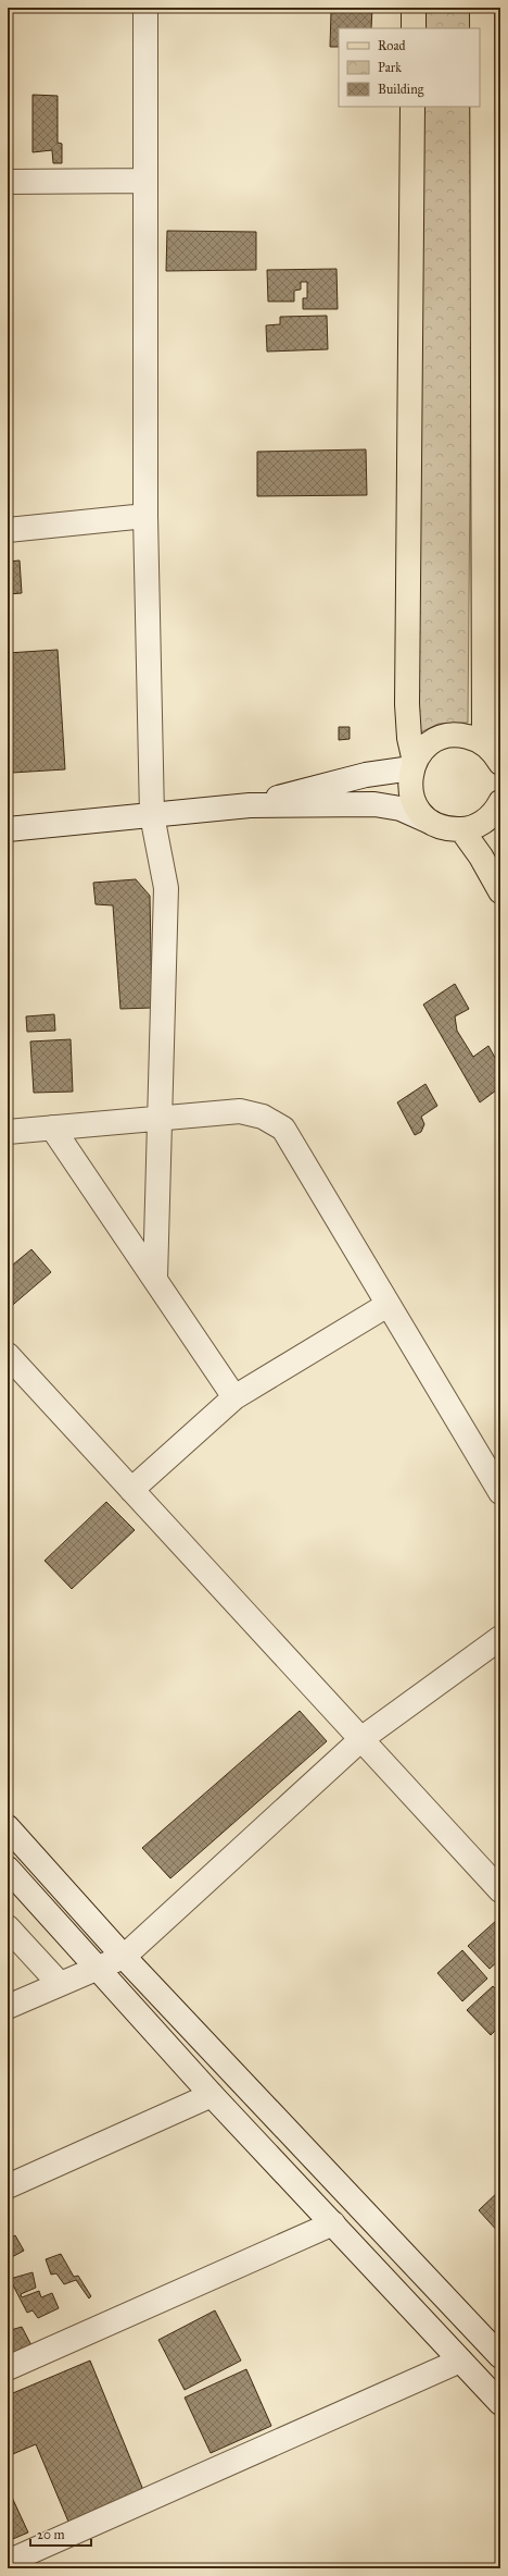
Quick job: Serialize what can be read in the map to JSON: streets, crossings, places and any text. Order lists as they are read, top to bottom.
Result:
{
  "legend": ["Road", "Park", "Building"],
  "scale_bar": "20 m"
}
